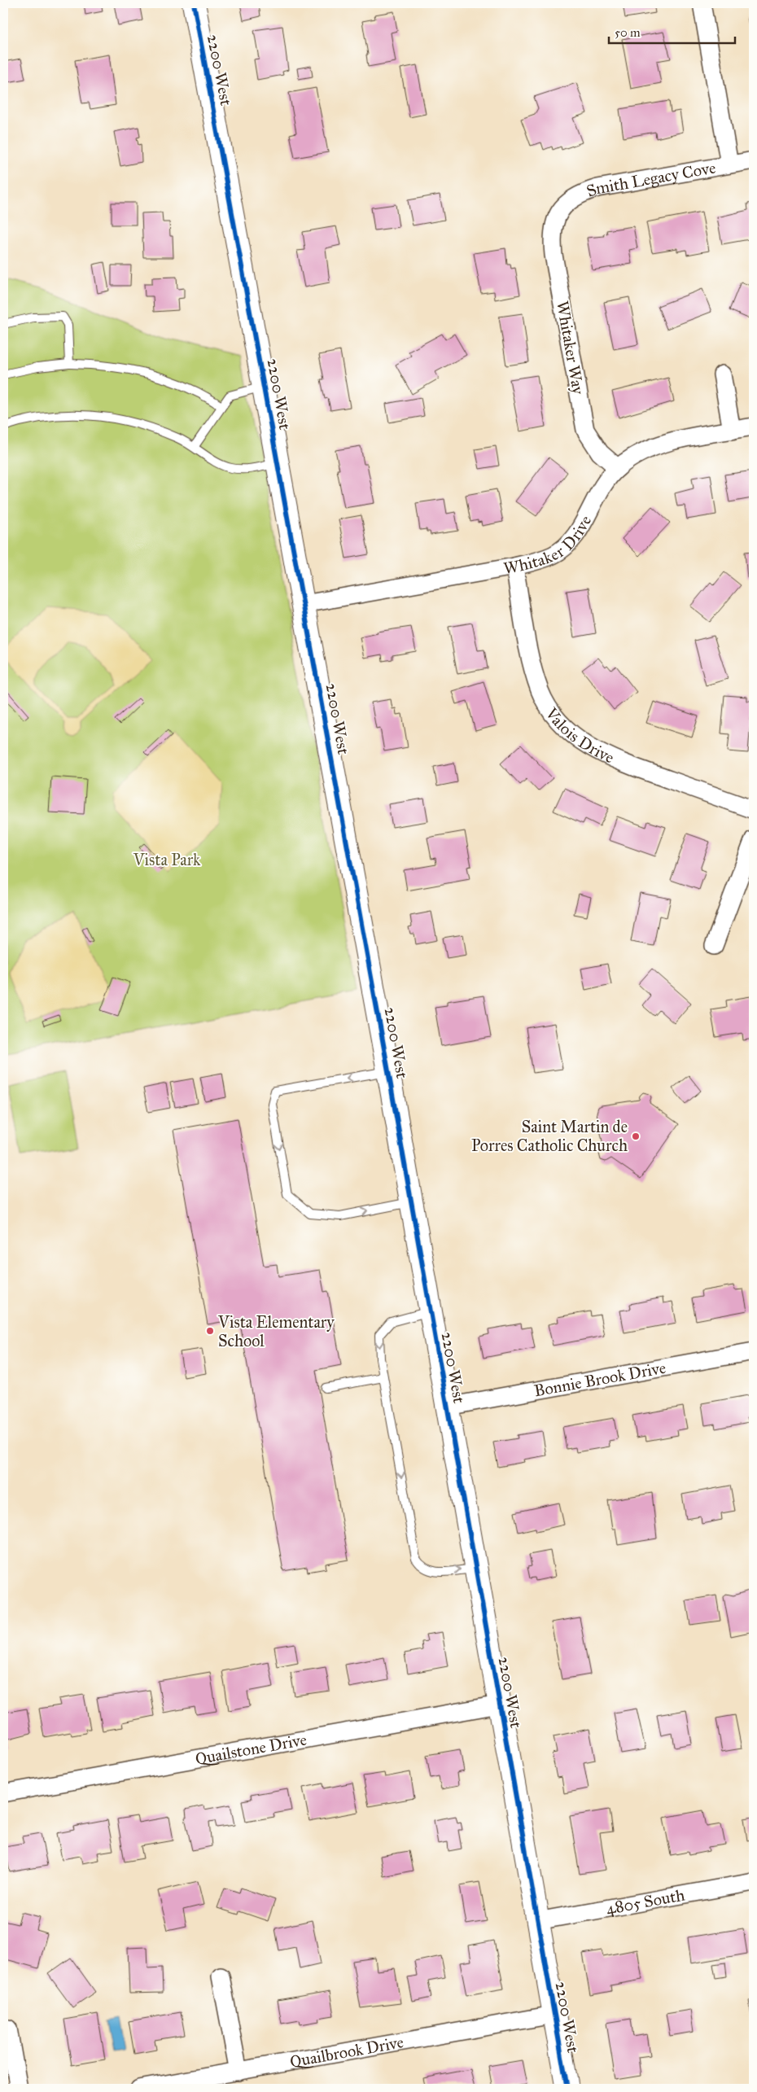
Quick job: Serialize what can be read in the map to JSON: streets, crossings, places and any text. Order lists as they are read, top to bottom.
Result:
{
  "streets": {
    "street": [
      "2200 West",
      "Smith Legacy Cove",
      "Whitaker Way",
      "Whitaker Drive",
      "Valois Drive",
      "Bonnie Brook Drive",
      "Quailstone Drive",
      "4805 South",
      "Quailbrook Drive"
    ]
  },
  "crossings": [
    ["2200 West", "Whitaker Drive"],
    ["2200 West", "Bonnie Brook Drive"],
    ["2200 West", "Quailstone Drive"],
    ["2200 West", "4805 South"],
    ["2200 West", "Quailbrook Drive"],
    ["Smith Legacy Cove", "Whitaker Way"],
    ["Whitaker Way", "Whitaker Drive"],
    ["Whitaker Drive", "Valois Drive"]
  ],
  "parks": ["Vista Park"],
  "places": ["Saint Martin de Porres Catholic Church", "Vista Elementary School"],
  "scale_bar": "50 m"
}
